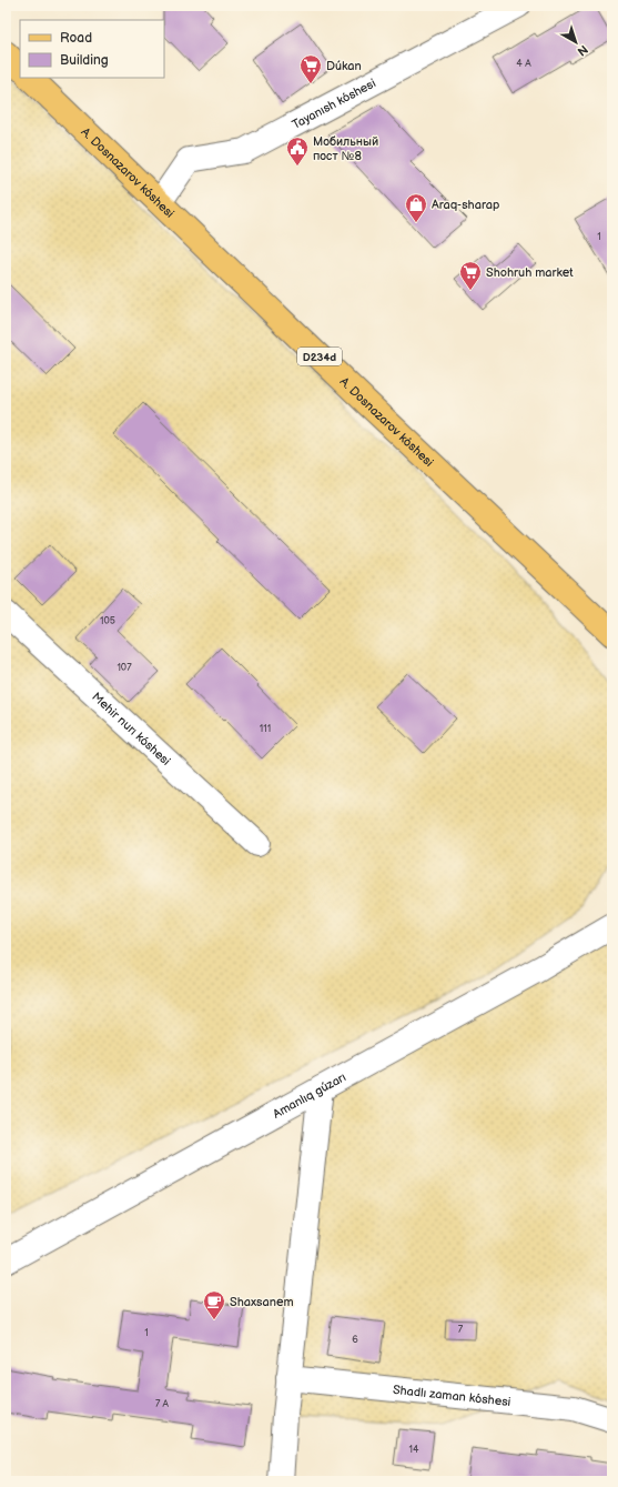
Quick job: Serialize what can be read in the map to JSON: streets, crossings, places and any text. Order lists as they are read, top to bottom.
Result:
{
  "streets": {
    "main road": ["A. Dosnazarov kóshesi", "D234d"],
    "street": [
      "Tayanısh kóshesi",
      "Mehir nurı kóshesi",
      "Amanlıq gúzarı",
      "Shadlı zaman kóshesi"
    ]
  },
  "crossings": [
    ["Tayanısh kóshesi", "A. Dosnazarov kóshesi"]
  ],
  "places": {
    "supermarket": ["Dúkan", "Shohruh market"],
    "public building": ["Мобильный пост №8"],
    "shop": ["Araq-sharap"],
    "cafe": ["Shaxsanem"]
  },
  "house_numbers": [
    "4 А",
    "1",
    "105",
    "107",
    "111",
    "7",
    "1",
    "6",
    "7 А",
    "14"
  ],
  "legend": ["Road", "Building"],
  "north": "bottom right"
}
